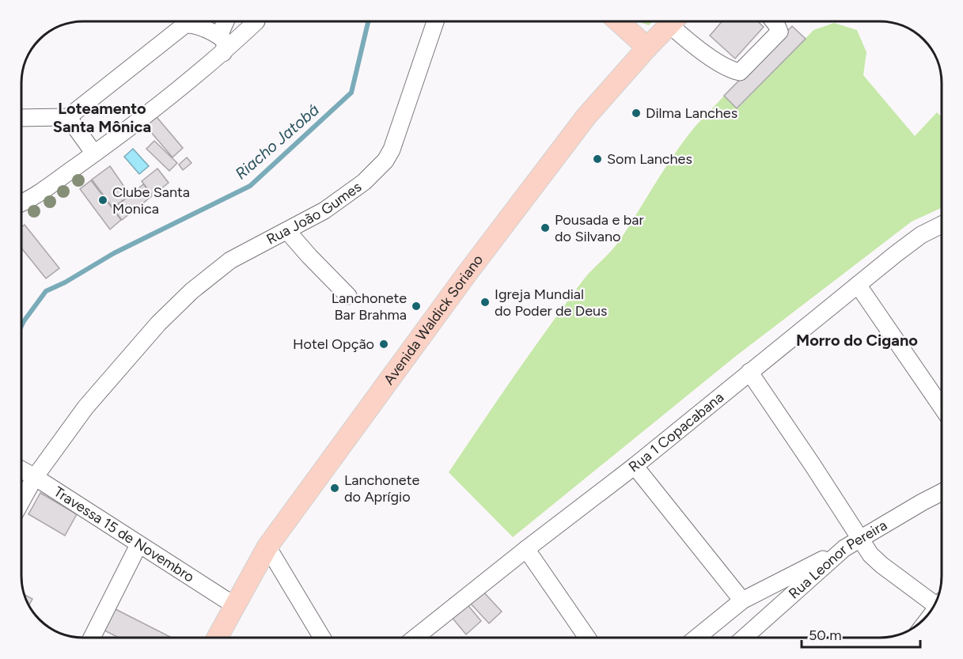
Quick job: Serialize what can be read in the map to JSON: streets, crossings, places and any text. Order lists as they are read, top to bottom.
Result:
{
  "streets": {
    "main road": ["Avenida Waldick Soriano"],
    "street": [
      "Rua João Gumes",
      "Rua 1 Copacabana",
      "Travessa 15 de Novembro",
      "Rua Leonor Pereira"
    ]
  },
  "crossings": [
    ["Rua João Gumes", "Travessa 15 de Novembro"],
    ["Avenida Waldick Soriano", "Travessa 15 de Novembro"]
  ],
  "districts": ["Loteamento Santa Mônica", "Morro do Cigano"],
  "water": ["Riacho Jatobá"],
  "places": [
    "Dilma Lanches",
    "Som Lanches",
    "Clube Santa Monica",
    "Pousada e bar do Silvano",
    "Igreja Mundial do Poder de Deus",
    "Lanchonete Bar Brahma",
    "Hotel Opção",
    "Lanchonete do Aprígio"
  ],
  "scale_bar": "50 m"
}
